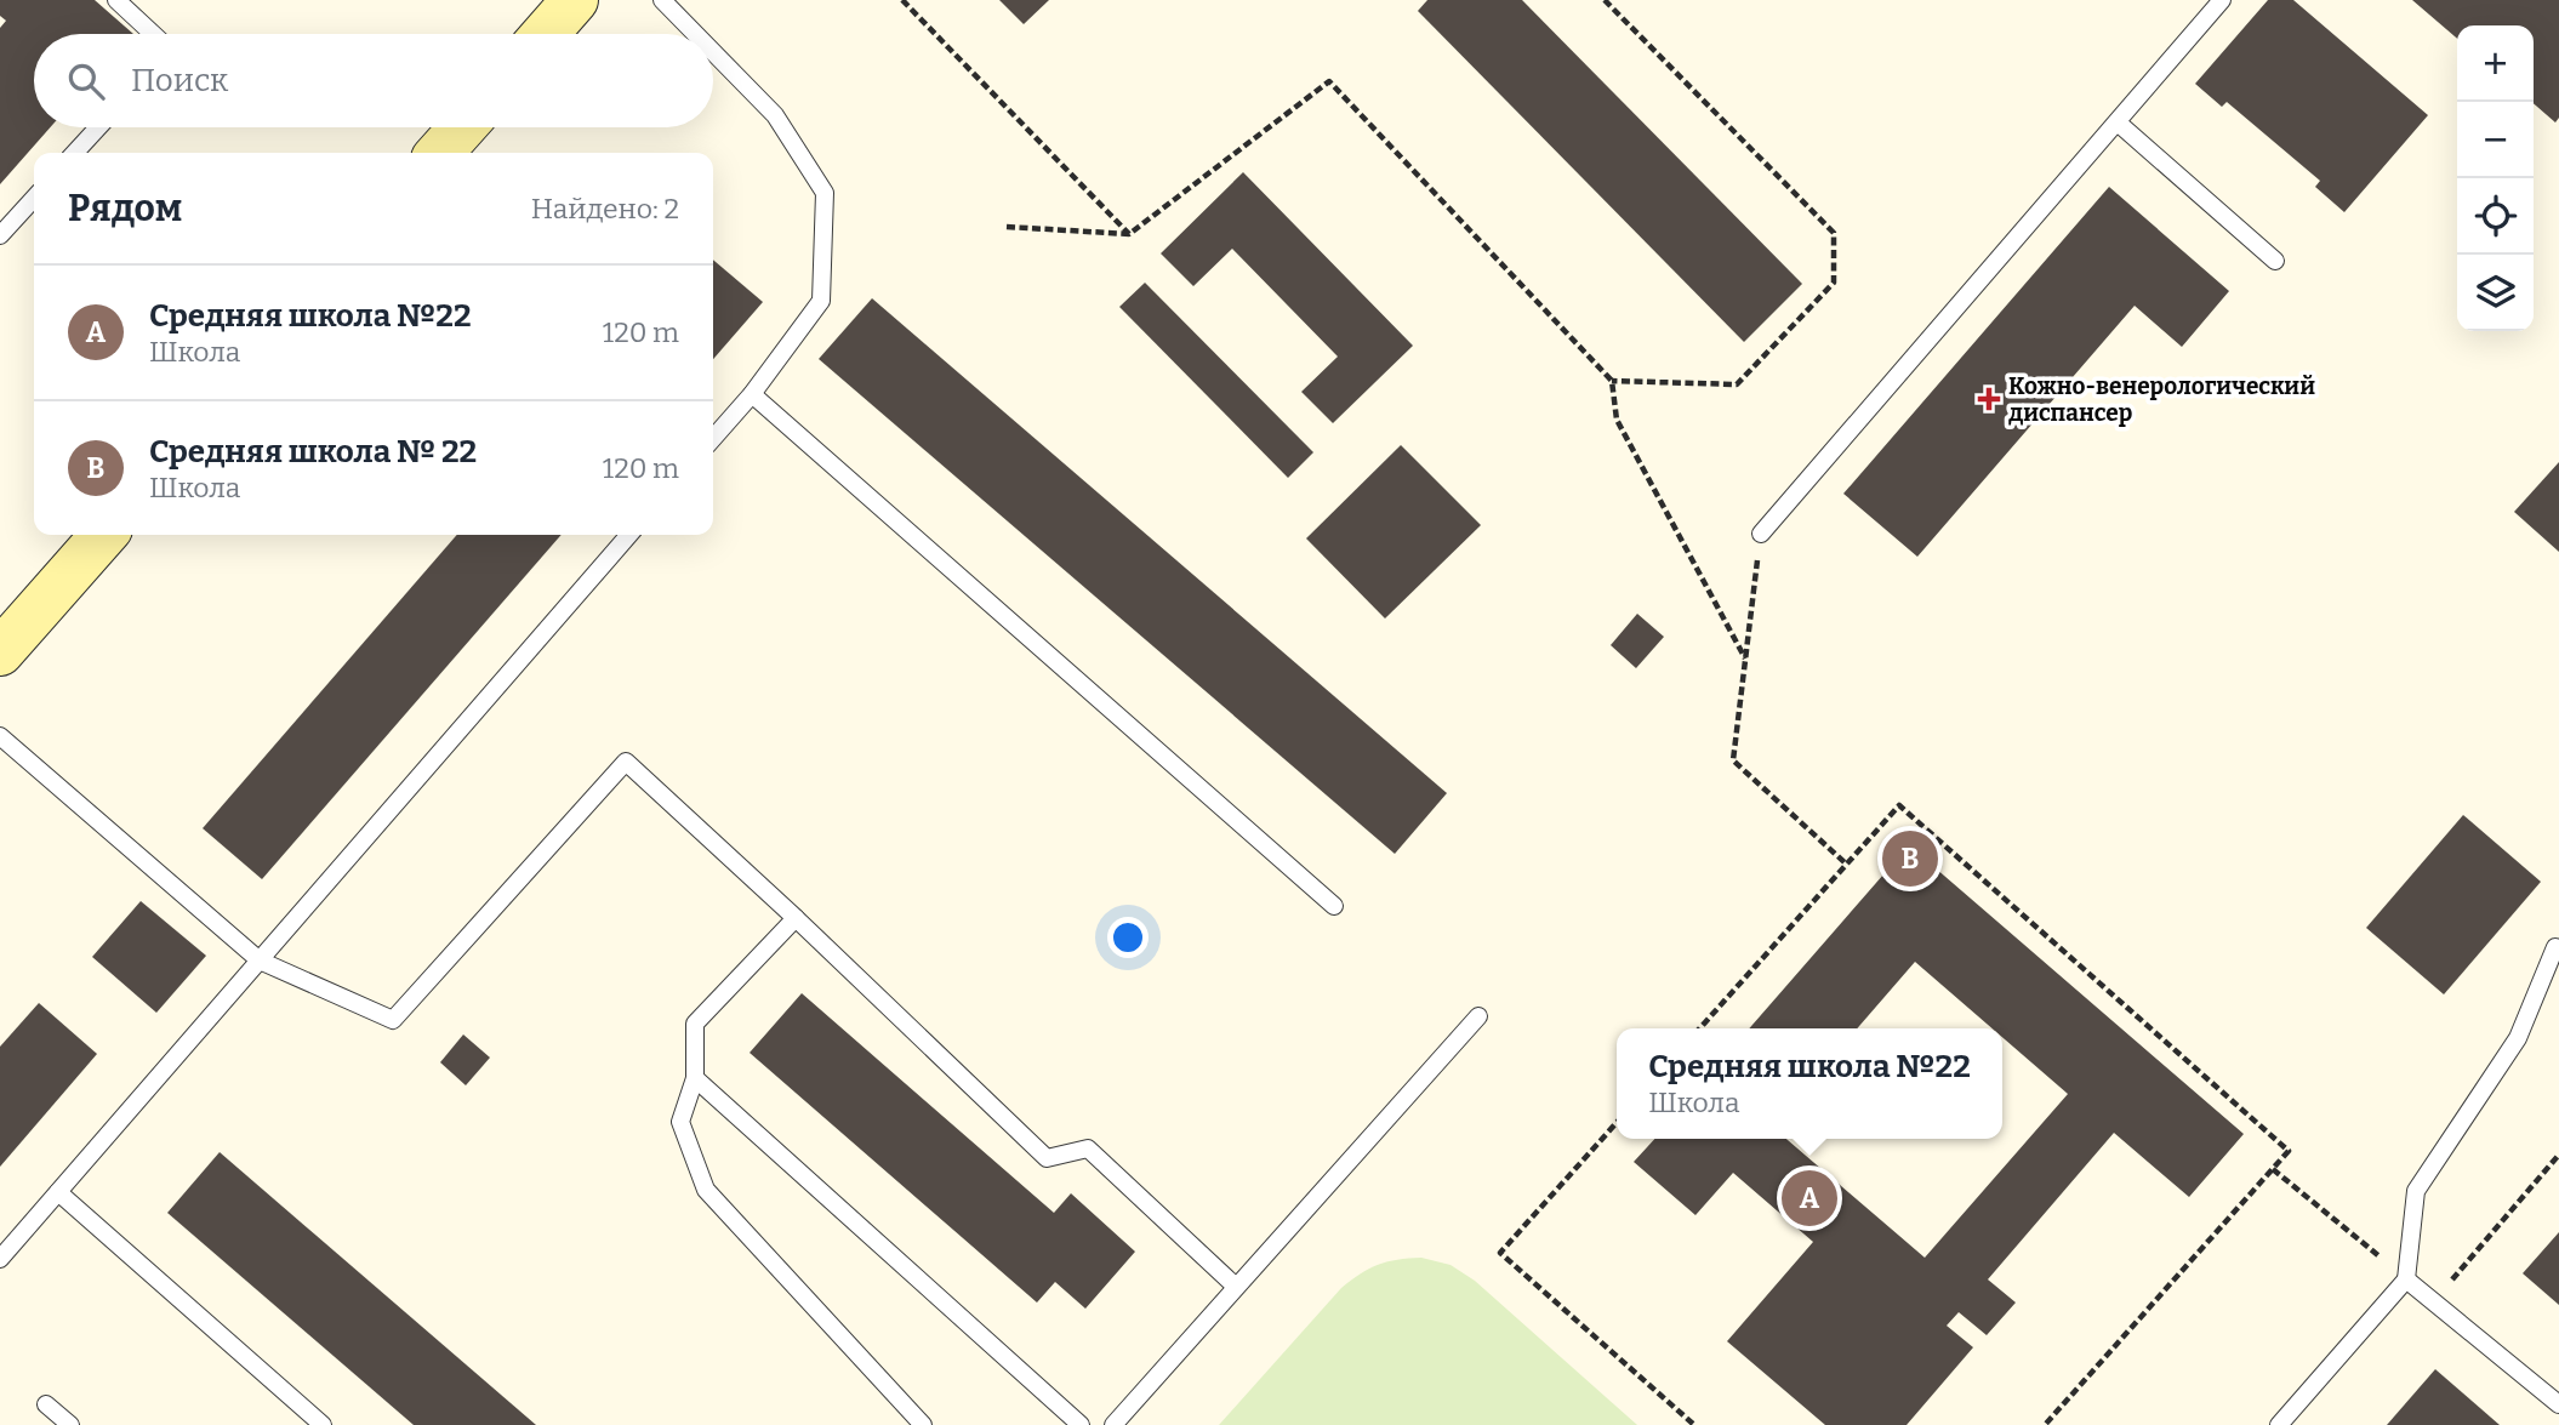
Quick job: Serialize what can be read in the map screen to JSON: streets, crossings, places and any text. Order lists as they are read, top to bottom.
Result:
{
  "places": {
    "health": ["Кожно-венерологический диспансер"]
  },
  "page": {
    "map_buttons": ["+", "−"],
    "search": "Поиск",
    "heading": ["Рядом", "Найдено: 2"],
    "list": [
      {
        "mark": "A",
        "name": "Средняя школа №22",
        "note": "Школа",
        "value": "120 m"
      },
      {
        "mark": "B",
        "name": "Средняя школа № 22",
        "note": "Школа",
        "value": "120 m"
      }
    ],
    "pins": ["B", "A"],
    "popup": ["Средняя школа №22", "Школа"]
  }
}
